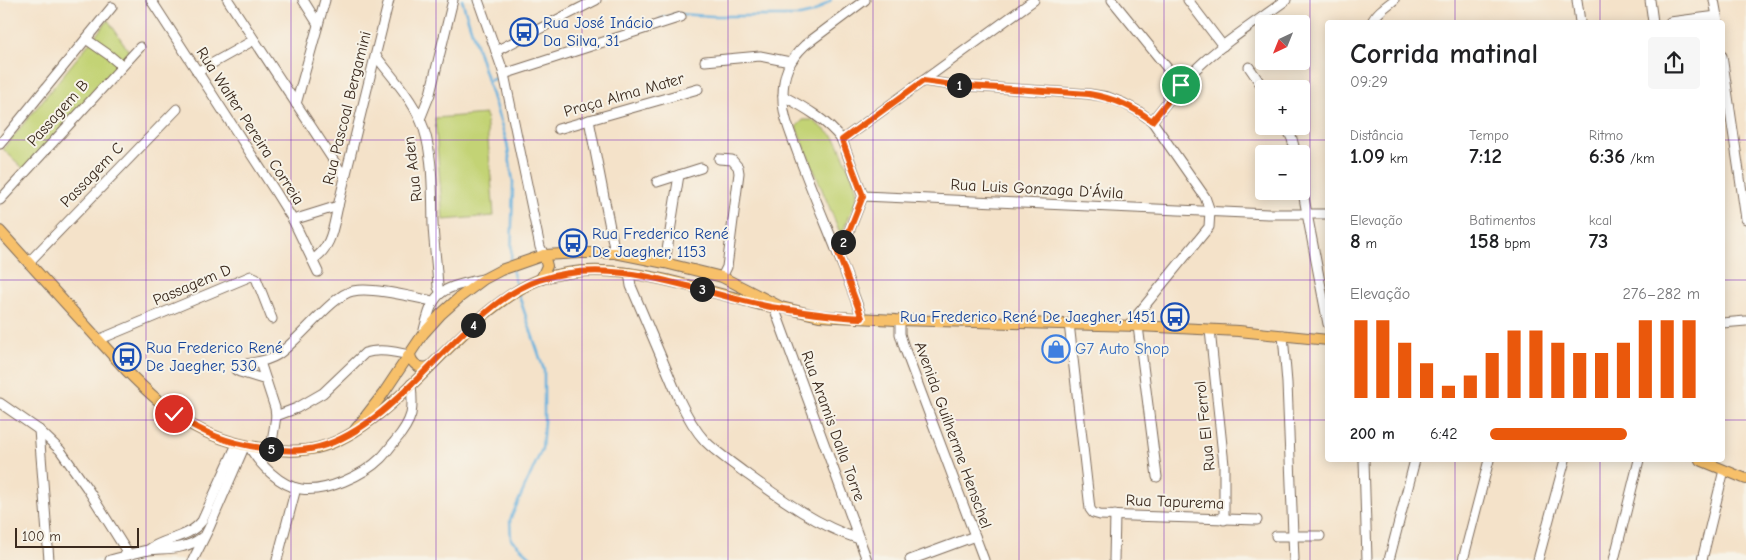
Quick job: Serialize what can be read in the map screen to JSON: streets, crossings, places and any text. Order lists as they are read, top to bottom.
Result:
{
  "streets": {
    "street": [
      "Praça Alma Mater",
      "Rua Pascoal Bergamini",
      "Passagem B",
      "Rua Walter Pereira Correia",
      "Rua Aden",
      "Passagem C",
      "Rua Luis Gonzaga D'Ávila",
      "Passagem D",
      "Rua Aramis Dalla Torre",
      "Rua El Ferrol",
      "Avenida Guilherme Henschel",
      "Rua Tapurema"
    ]
  },
  "crossings": [
    ["Rua Pascoal Bergamini", "Rua Walter Pereira Correia"],
    ["Rua Pascoal Bergamini", "Rua Aden"],
    ["Rua El Ferrol", "Rua Tapurema"]
  ],
  "places": {
    "bus stop": [
      "Rua José Inácio Da Silva, 31",
      "Rua Frederico René De Jaegher, 1153",
      "Rua Frederico René De Jaegher, 1451",
      "Rua Frederico René De Jaegher, 530"
    ],
    "shop": ["G7 Auto Shop"]
  },
  "scale_bar": "100 m",
  "north": "bottom left",
  "page": {
    "map_buttons": ["+", "−"],
    "heading": ["Corrida matinal", "09:29"],
    "pins": [
      "1",
      "2",
      "3",
      "4",
      "5"
    ],
    "stats": [
      ["Distância", "1.09 km"],
      ["Tempo", "7:12"],
      ["Ritmo", "6:36 /km"],
      ["Elevação", "8 m"],
      ["Batimentos", "158 bpm"],
      ["kcal", "73"]
    ],
    "chart": ["Elevação", "276–282 m"],
    "list": [
      {
        "name": "200 m",
        "note": "6:42"
      }
    ],
    "scale": "100 m"
  }
}
